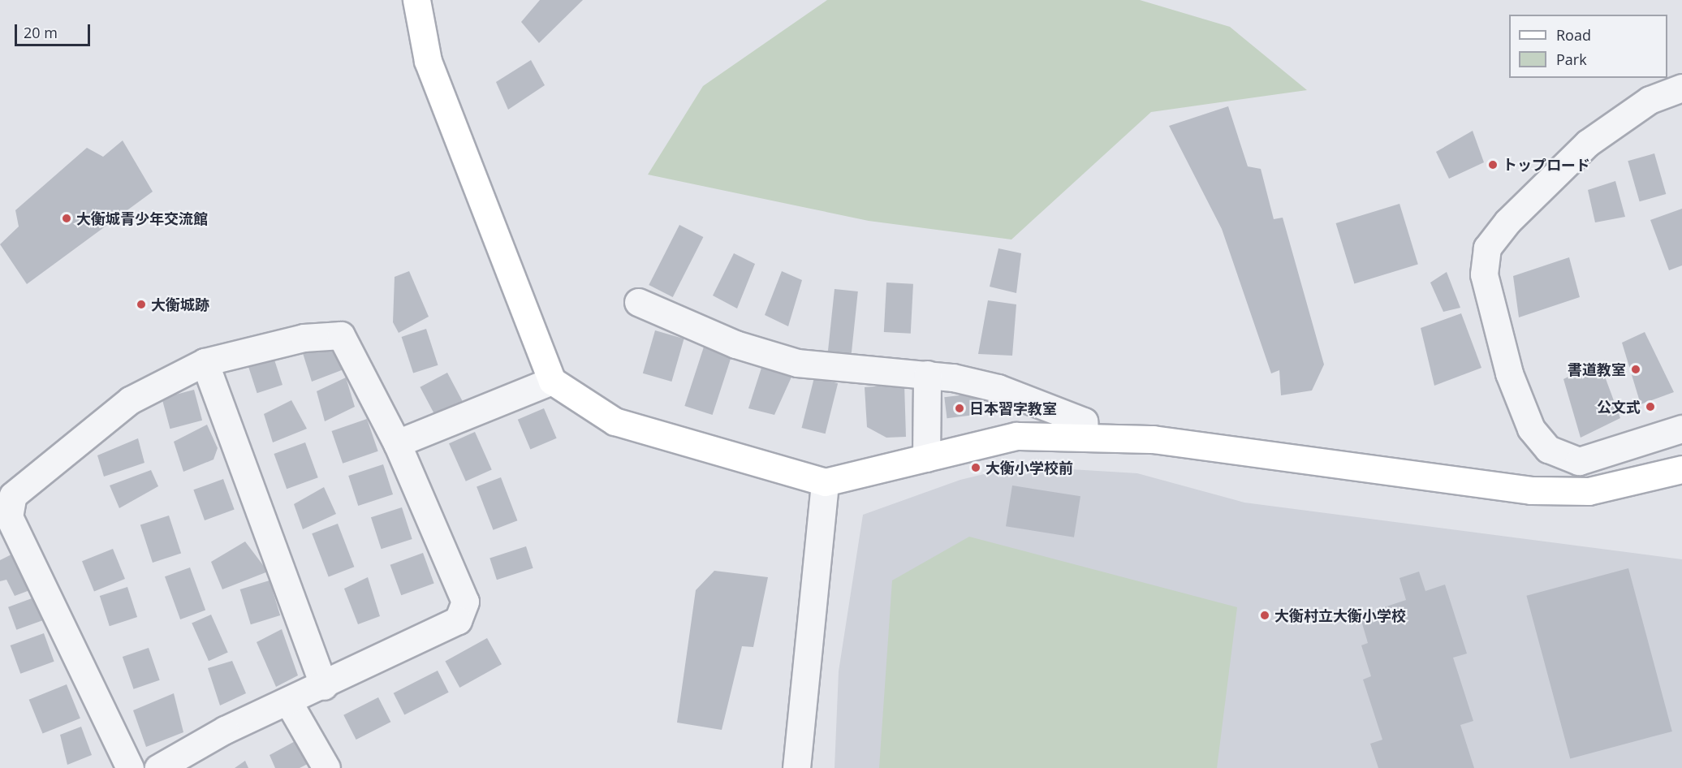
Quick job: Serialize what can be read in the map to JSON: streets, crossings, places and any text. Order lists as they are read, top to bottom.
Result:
{
  "places": [
    "トップロード",
    "大衡城青少年交流館",
    "大衡城跡",
    "書道教室",
    "公文式",
    "日本習字教室",
    "大衡小学校前",
    "大衡村立大衡小学校"
  ],
  "legend": ["Road", "Park"],
  "scale_bar": "20 m"
}
